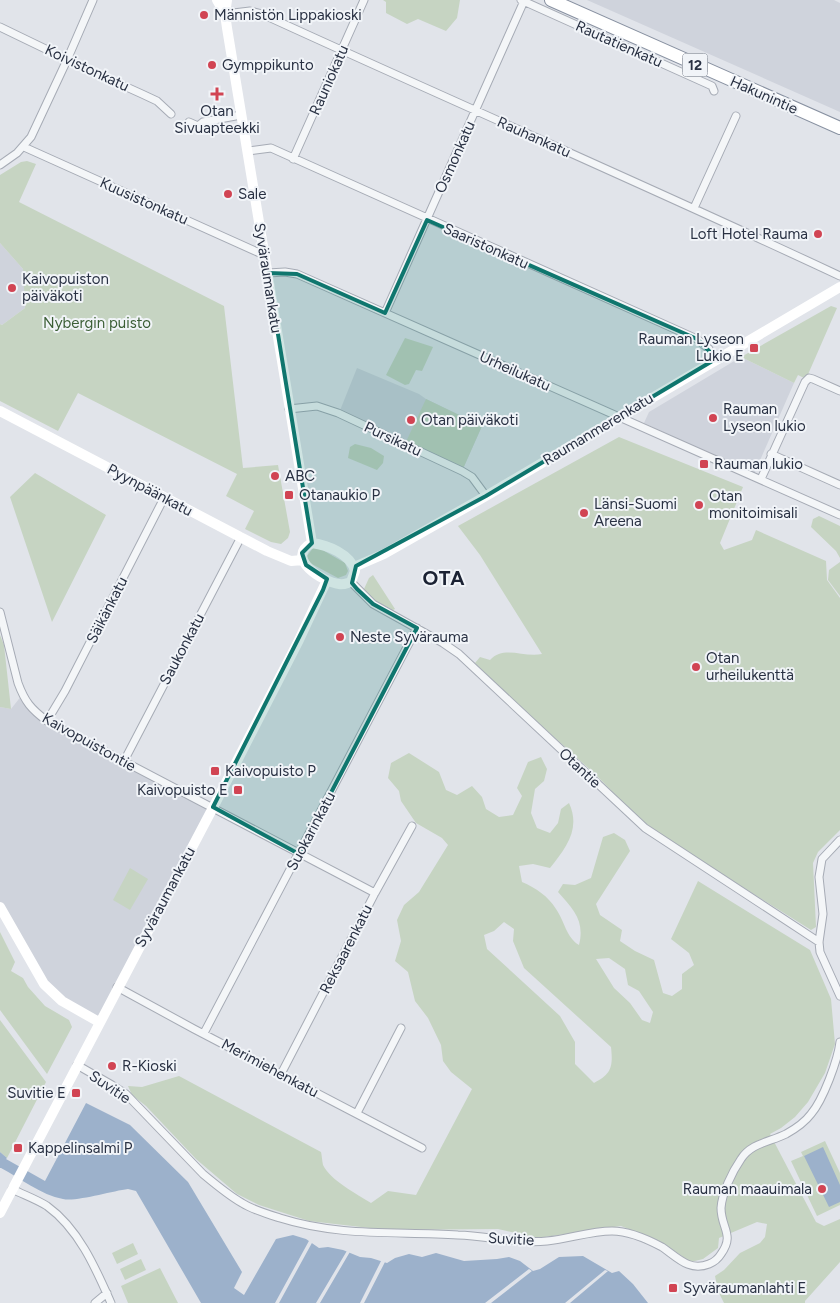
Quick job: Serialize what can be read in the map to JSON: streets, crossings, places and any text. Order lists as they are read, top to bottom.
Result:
{
  "streets": {
    "highway": ["12", "Hakunintie"],
    "main road": ["Syväraumankatu", "Raumanmerenkatu", "Pyynpäänkatu"],
    "street": [
      "Rautatienkatu",
      "Koivistonkatu",
      "Rauniokatu",
      "Rauhankatu",
      "Osmonkatu",
      "Kuusistonkatu",
      "Saaristonkatu",
      "Urheilukatu",
      "Pursikatu",
      "Säikänkatu",
      "Saukonkatu",
      "Kaivopuistontie",
      "Otantie",
      "Suokarinkatu",
      "Reksaarenkatu",
      "Merimiehenkatu",
      "Suvitie"
    ]
  },
  "crossings": [
    ["Rautatienkatu", "Osmonkatu"],
    ["Rauniokatu", "Rauhankatu"],
    ["Rauniokatu", "Saaristonkatu"],
    ["Rauhankatu", "Osmonkatu"],
    ["Rauhankatu", "Syväraumankatu"],
    ["Osmonkatu", "Saaristonkatu"],
    ["Osmonkatu", "Urheilukatu"],
    ["Kuusistonkatu", "Syväraumankatu"],
    ["Saaristonkatu", "Syväraumankatu"],
    ["Saaristonkatu", "Raumanmerenkatu"],
    ["Syväraumankatu", "Urheilukatu"],
    ["Syväraumankatu", "Pursikatu"],
    ["Syväraumankatu", "Kaivopuistontie"],
    ["Syväraumankatu", "Merimiehenkatu"],
    ["Syväraumankatu", "Suvitie"],
    ["Urheilukatu", "Raumanmerenkatu"],
    ["Raumanmerenkatu", "Pursikatu"],
    ["Pyynpäänkatu", "Säikänkatu"],
    ["Pyynpäänkatu", "Saukonkatu"],
    ["Säikänkatu", "Kaivopuistontie"],
    ["Saukonkatu", "Kaivopuistontie"],
    ["Kaivopuistontie", "Suokarinkatu"],
    ["Kaivopuistontie", "Reksaarenkatu"],
    ["Otantie", "Suokarinkatu"],
    ["Suokarinkatu", "Merimiehenkatu"],
    ["Reksaarenkatu", "Merimiehenkatu"]
  ],
  "districts": ["OTA"],
  "parks": ["Nybergin puisto"],
  "places": {
    "other": [
      "Männistön Lippakioski",
      "Gymppikunto",
      "Sale",
      "Loft Hotel Rauma",
      "Kaivopuiston päiväkoti",
      "Rauman Lyseon lukio",
      "Otan päiväkoti",
      "ABC",
      "Otan monitoimisali",
      "Länsi-Suomi Areena",
      "Neste Syvärauma",
      "Otan urheilukenttä",
      "R-Kioski",
      "Rauman maauimala"
    ],
    "health": ["Otan Sivuapteekki"],
    "transit": [
      "Rauman Lyseon Lukio E",
      "Rauman lukio",
      "Otanaukio P",
      "Kaivopuisto P",
      "Kaivopuisto E",
      "Suvitie E",
      "Kappelinsalmi P",
      "Syväraumanlahti E"
    ]
  }
}
